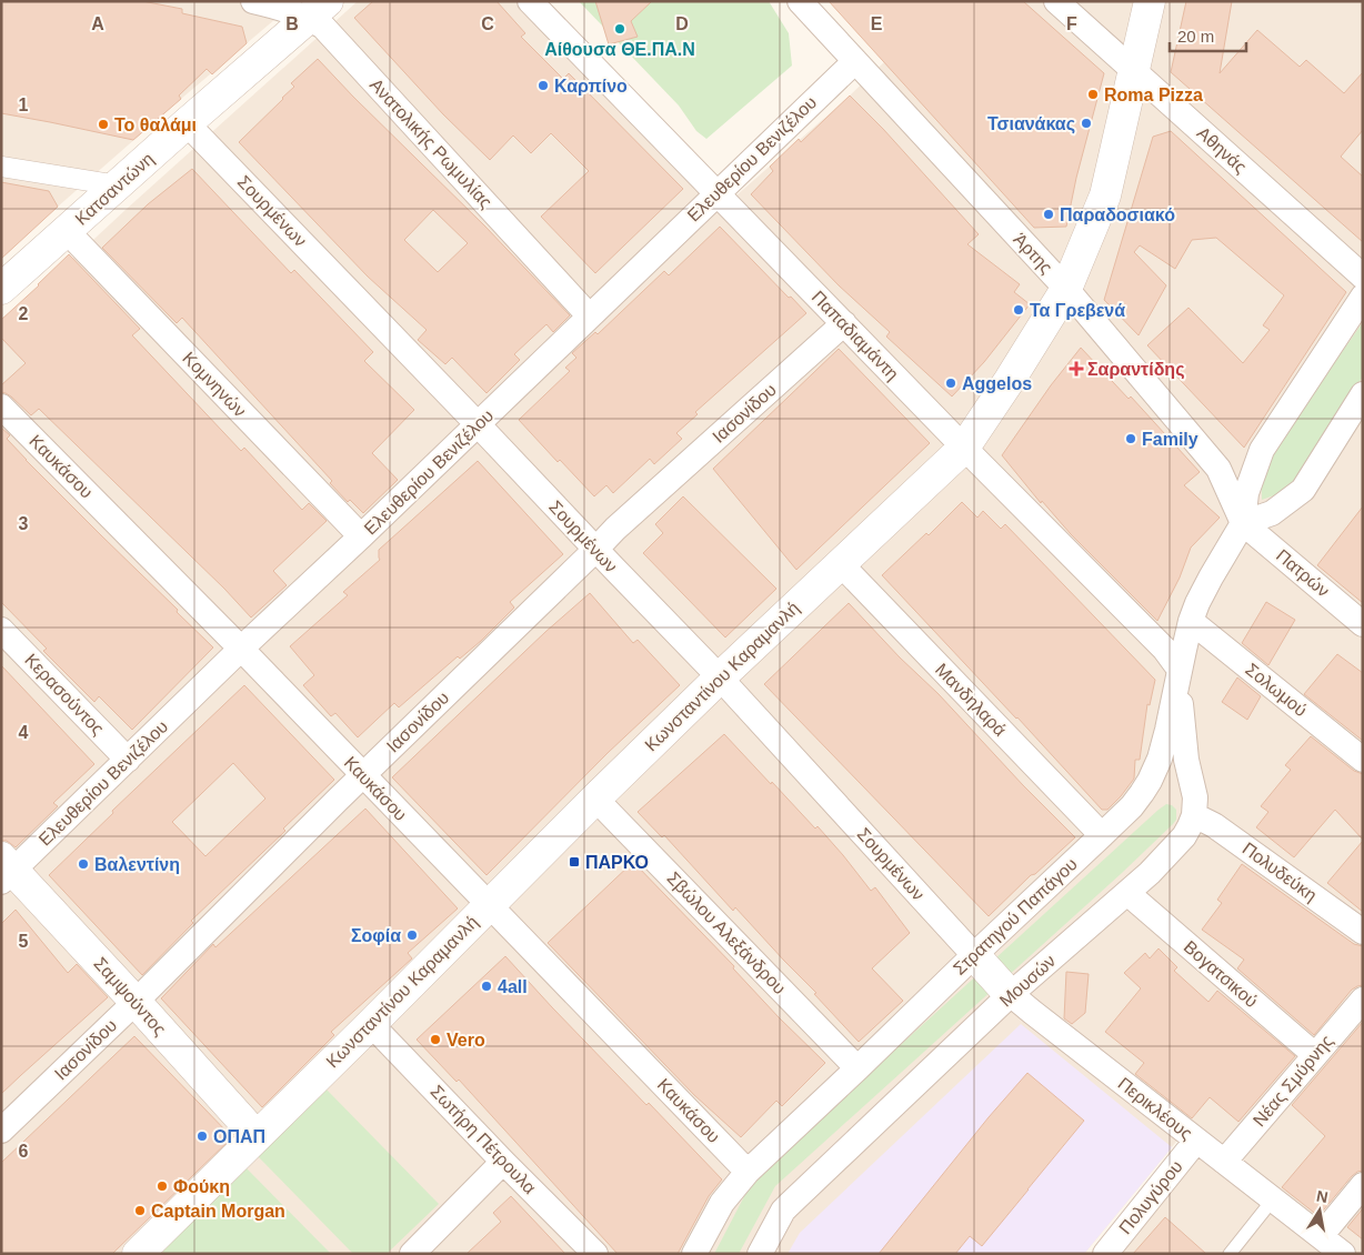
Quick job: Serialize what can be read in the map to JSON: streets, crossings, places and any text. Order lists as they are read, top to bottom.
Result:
{
  "streets": {
    "street": [
      "Ανατολικής Ρωμυλίας",
      "Αθηνάς",
      "Ελευθερίου Βενιζέλου",
      "Κατσαντώνη",
      "Σουρμένων",
      "Άρτης",
      "Παπαδιαμάντη",
      "Κομνηνών",
      "Ιασoνίδου",
      "Καυκάσου",
      "Πατρών",
      "Κωνσταντίνου Καραμανλή",
      "Σολωμού",
      "Κερασούντος",
      "Μανδηλαρά",
      "Πολυδεύκη",
      "Στρατηγού Παπάγου",
      "Σβώλου Αλεξάνδρου",
      "Βογατσικού",
      "Μουσών",
      "Σαμψούντος",
      "Νέας Σμύρνης",
      "Περικλέους",
      "Σωτήρη Πέτρουλα",
      "Πολυγύρου"
    ]
  },
  "crossings": [
    ["Ανατολικής Ρωμυλίας", "Ελευθερίου Βενιζέλου"],
    ["Ανατολικής Ρωμυλίας", "Κατσαντώνη"],
    ["Αθηνάς", "Κωνσταντίνου Καραμανλή"],
    ["Ελευθερίου Βενιζέλου", "Σουρμένων"],
    ["Ελευθερίου Βενιζέλου", "Άρτης"],
    ["Ελευθερίου Βενιζέλου", "Παπαδιαμάντη"],
    ["Ελευθερίου Βενιζέλου", "Κομνηνών"],
    ["Ελευθερίου Βενιζέλου", "Καυκάσου"],
    ["Ελευθερίου Βενιζέλου", "Κερασούντος"],
    ["Ελευθερίου Βενιζέλου", "Σαμψούντος"],
    ["Κατσαντώνη", "Σουρμένων"],
    ["Κατσαντώνη", "Κομνηνών"],
    ["Σουρμένων", "Ιασoνίδου"],
    ["Σουρμένων", "Κωνσταντίνου Καραμανλή"],
    ["Σουρμένων", "Στρατηγού Παπάγου"],
    ["Σουρμένων", "Περικλέους"],
    ["Άρτης", "Πατρών"],
    ["Άρτης", "Κωνσταντίνου Καραμανλή"],
    ["Άρτης", "Στρατηγού Παπάγου"],
    ["Παπαδιαμάντη", "Ιασoνίδου"],
    ["Παπαδιαμάντη", "Κωνσταντίνου Καραμανλή"],
    ["Παπαδιαμάντη", "Στρατηγού Παπάγου"],
    ["Ιασoνίδου", "Καυκάσου"],
    ["Ιασoνίδου", "Σαμψούντος"],
    ["Καυκάσου", "Κωνσταντίνου Καραμανλή"],
    ["Καυκάσου", "Στρατηγού Παπάγου"],
    ["Πατρών", "Στρατηγού Παπάγου"],
    ["Κωνσταντίνου Καραμανλή", "Μανδηλαρά"],
    ["Κωνσταντίνου Καραμανλή", "Σβώλου Αλεξάνδρου"],
    ["Κωνσταντίνου Καραμανλή", "Σαμψούντος"],
    ["Κωνσταντίνου Καραμανλή", "Σωτήρη Πέτρουλα"],
    ["Σολωμού", "Στρατηγού Παπάγου"],
    ["Μανδηλαρά", "Στρατηγού Παπάγου"],
    ["Πολυδεύκη", "Μουσών"],
    ["Στρατηγού Παπάγου", "Σβώλου Αλεξάνδρου"],
    ["Στρατηγού Παπάγου", "Περικλέους"],
    ["Βογατσικού", "Μουσών"],
    ["Βογατσικού", "Νέας Σμύρνης"],
    ["Μουσών", "Περικλέους"],
    ["Νέας Σμύρνης", "Περικλέους"],
    ["Περικλέους", "Πολυγύρου"]
  ],
  "places": {
    "other": [
      "Αίθουσα ΘΕ.ΠΑ.Ν",
      "Καρπίνο",
      "Roma Pizza",
      "Τσιανάκας",
      "Το θαλάμι",
      "Παραδοσιακό",
      "Τα Γρεβενά",
      "Aggelos",
      "Family",
      "Βαλεντίνη",
      "Σοφία",
      "4all",
      "Vero",
      "ΟΠΑΠ",
      "Φούκη",
      "Captain Morgan"
    ],
    "health": ["Σαραντίδης"],
    "transit": ["ΠΑΡΚΟ"]
  },
  "scale_bar": "20 m",
  "north": "top",
  "grid": {
    "columns": [
      "A",
      "B",
      "C",
      "D",
      "E",
      "F"
    ],
    "rows": [
      "1",
      "2",
      "3",
      "4",
      "5",
      "6"
    ]
  }
}
